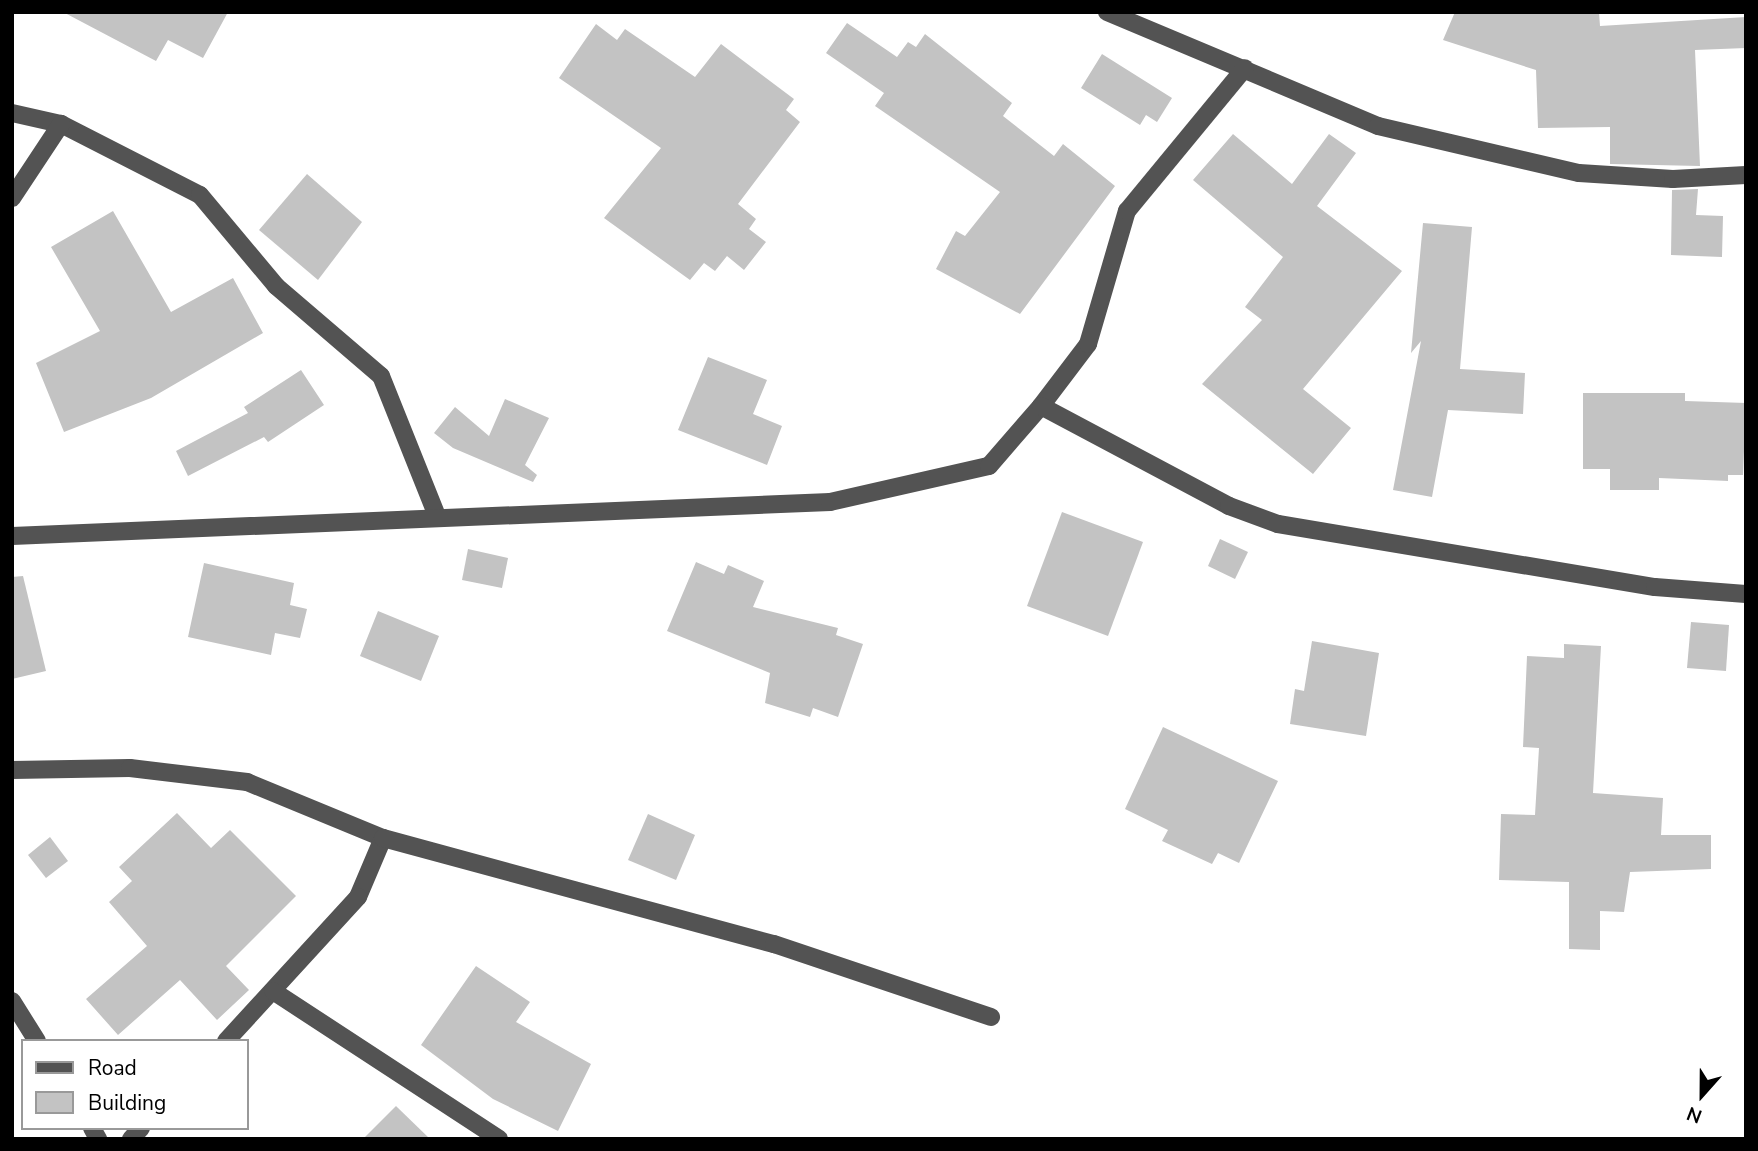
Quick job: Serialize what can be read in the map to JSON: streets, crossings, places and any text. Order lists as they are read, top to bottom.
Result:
{
  "legend": ["Road", "Building"],
  "north": "bottom"
}
